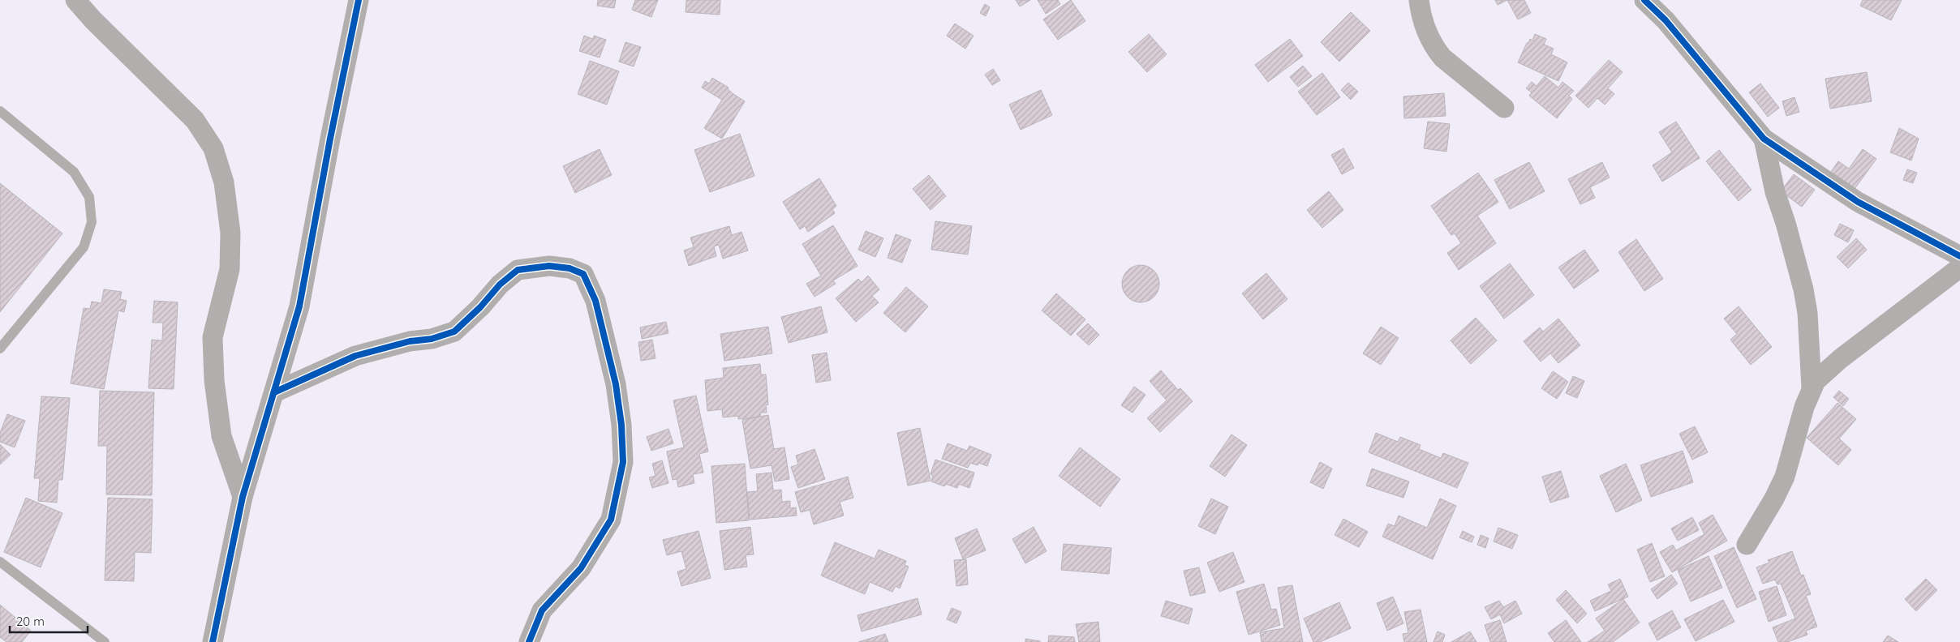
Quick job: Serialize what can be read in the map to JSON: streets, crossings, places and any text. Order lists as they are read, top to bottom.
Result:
{
  "scale_bar": "20 m"
}
